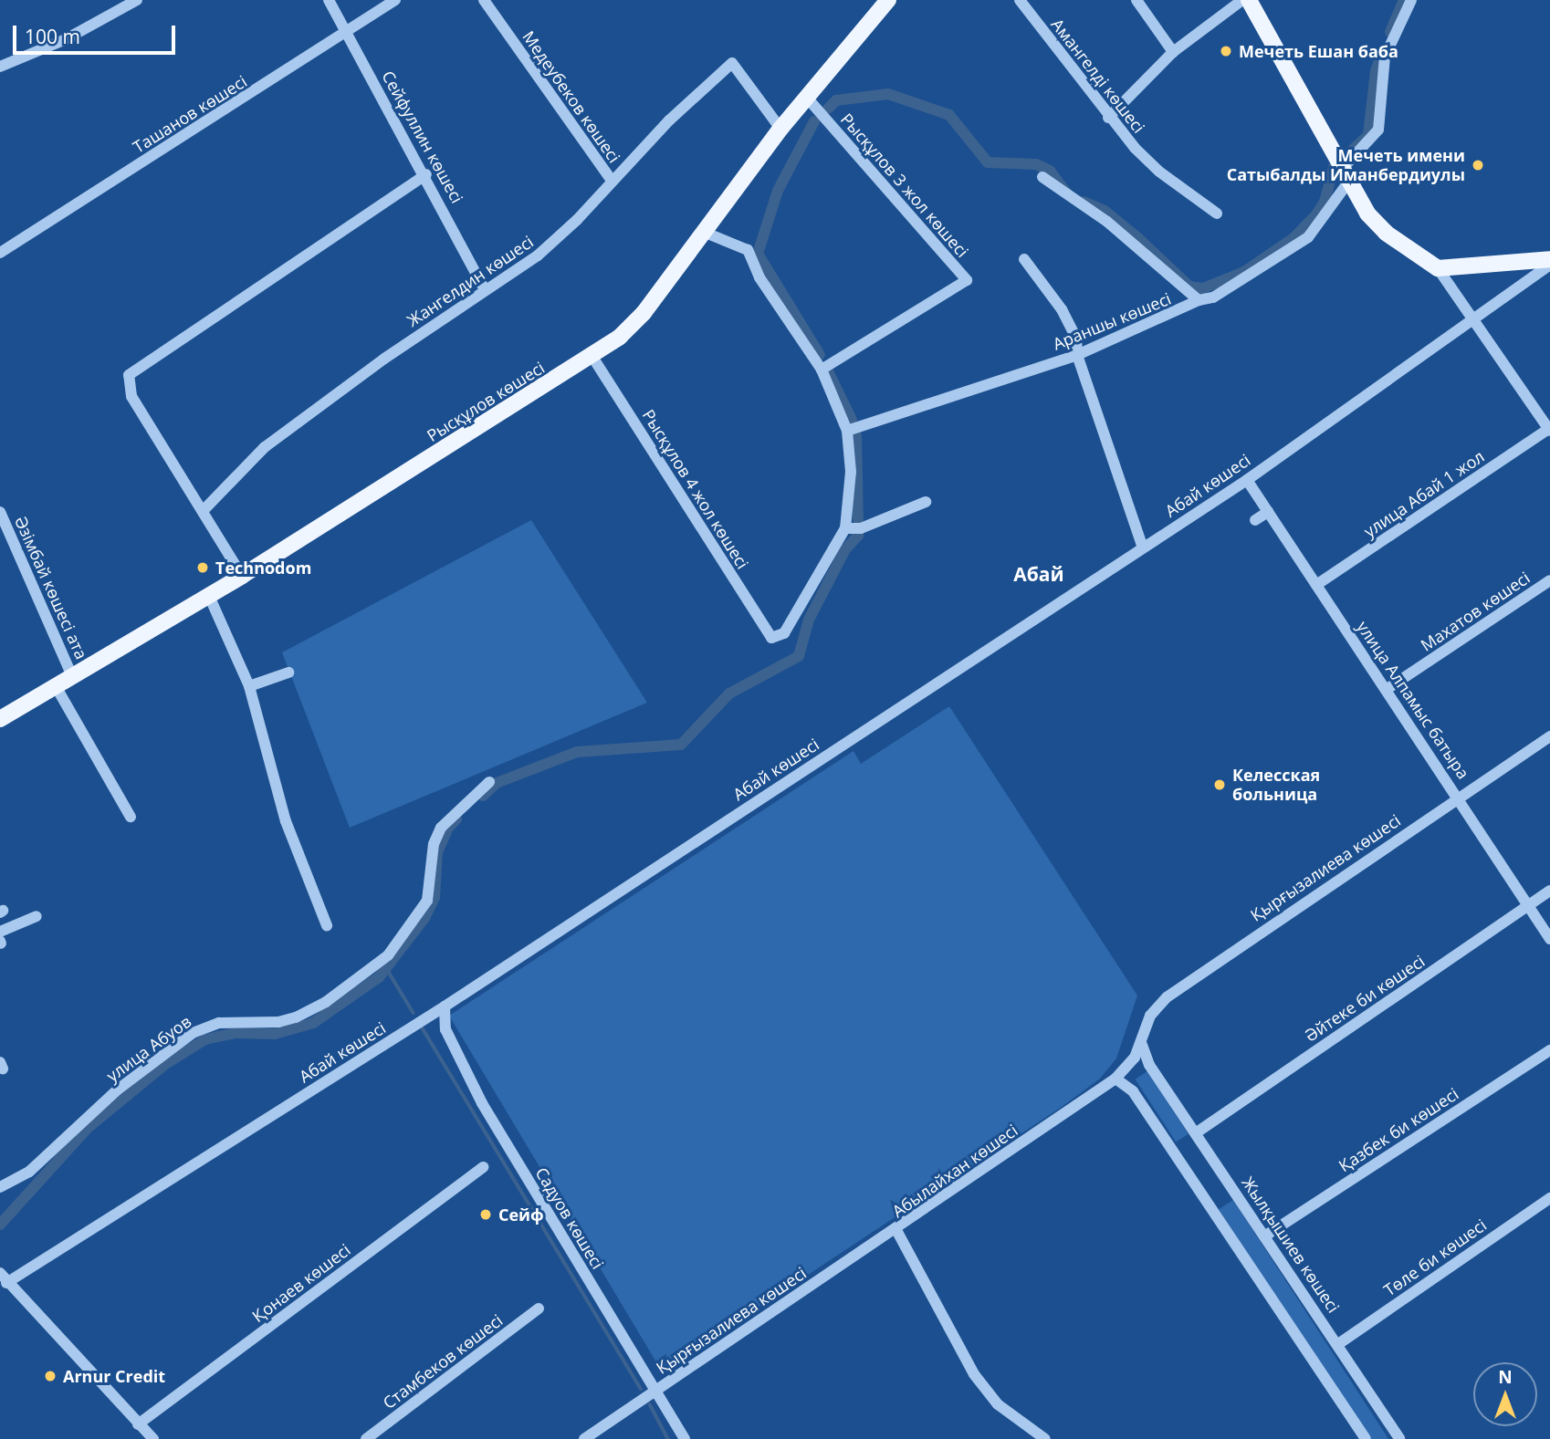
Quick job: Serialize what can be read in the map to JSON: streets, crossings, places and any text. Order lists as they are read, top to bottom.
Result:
{
  "streets": {
    "main road": ["Рысқұлов көшесі"],
    "street": [
      "Амангелді көшесі",
      "Медеубеков көшесі",
      "Ташанов көшесі",
      "Сейфуллин көшесі",
      "Рысқұлов 3 жол көшесі",
      "Жангелдин көшесі",
      "Араншы көшесі",
      "Абай көшесі",
      "Рысқұлов 4 жол көшесі",
      "улица Абай 1 жол",
      "Әзімбай көшесі ата",
      "Махатов көшесі",
      "улица Алпамыс батыра",
      "Қырғызалиева көшесі",
      "Әйтеке би көшесі",
      "улица Абуов",
      "Қазбек би көшесі",
      "Абылайхан көшесі",
      "Садуов көшесі",
      "Жылқышиев көшесі",
      "Төле би көшесі",
      "Қонаев көшесі",
      "Стамбеков көшесі"
    ]
  },
  "crossings": [
    ["Медеубеков көшесі", "Жангелдин көшесі"],
    ["Ташанов көшесі", "Сейфуллин көшесі"],
    ["Сейфуллин көшесі", "Жангелдин көшесі"],
    ["Рысқұлов 3 жол көшесі", "Рысқұлов көшесі"],
    ["Жангелдин көшесі", "Рысқұлов көшесі"],
    ["Рысқұлов көшесі", "Рысқұлов 4 жол көшесі"],
    ["Рысқұлов көшесі", "Әзімбай көшесі ата"],
    ["Абай көшесі", "улица Алпамыс батыра"],
    ["Абай көшесі", "Садуов көшесі"],
    ["улица Абай 1 жол", "улица Алпамыс батыра"],
    ["Махатов көшесі", "улица Алпамыс батыра"],
    ["улица Алпамыс батыра", "Қырғызалиева көшесі"],
    ["улица Алпамыс батыра", "Әйтеке би көшесі"],
    ["Қырғызалиева көшесі", "Абылайхан көшесі"],
    ["Қырғызалиева көшесі", "Садуов көшесі"],
    ["Қырғызалиева көшесі", "Жылқышиев көшесі"],
    ["Әйтеке би көшесі", "Жылқышиев көшесі"],
    ["Қазбек би көшесі", "Жылқышиев көшесі"],
    ["Абылайхан көшесі", "Жылқышиев көшесі"],
    ["Жылқышиев көшесі", "Төле би көшесі"]
  ],
  "districts": ["Абай"],
  "places": [
    "Мечеть Ешан баба",
    "Мечеть имени Сатыбалды Иманбердиулы",
    "Technodom",
    "Келесская больница",
    "Сейф",
    "Arnur Credit"
  ],
  "scale_bar": "100 m",
  "north": "top"
}
